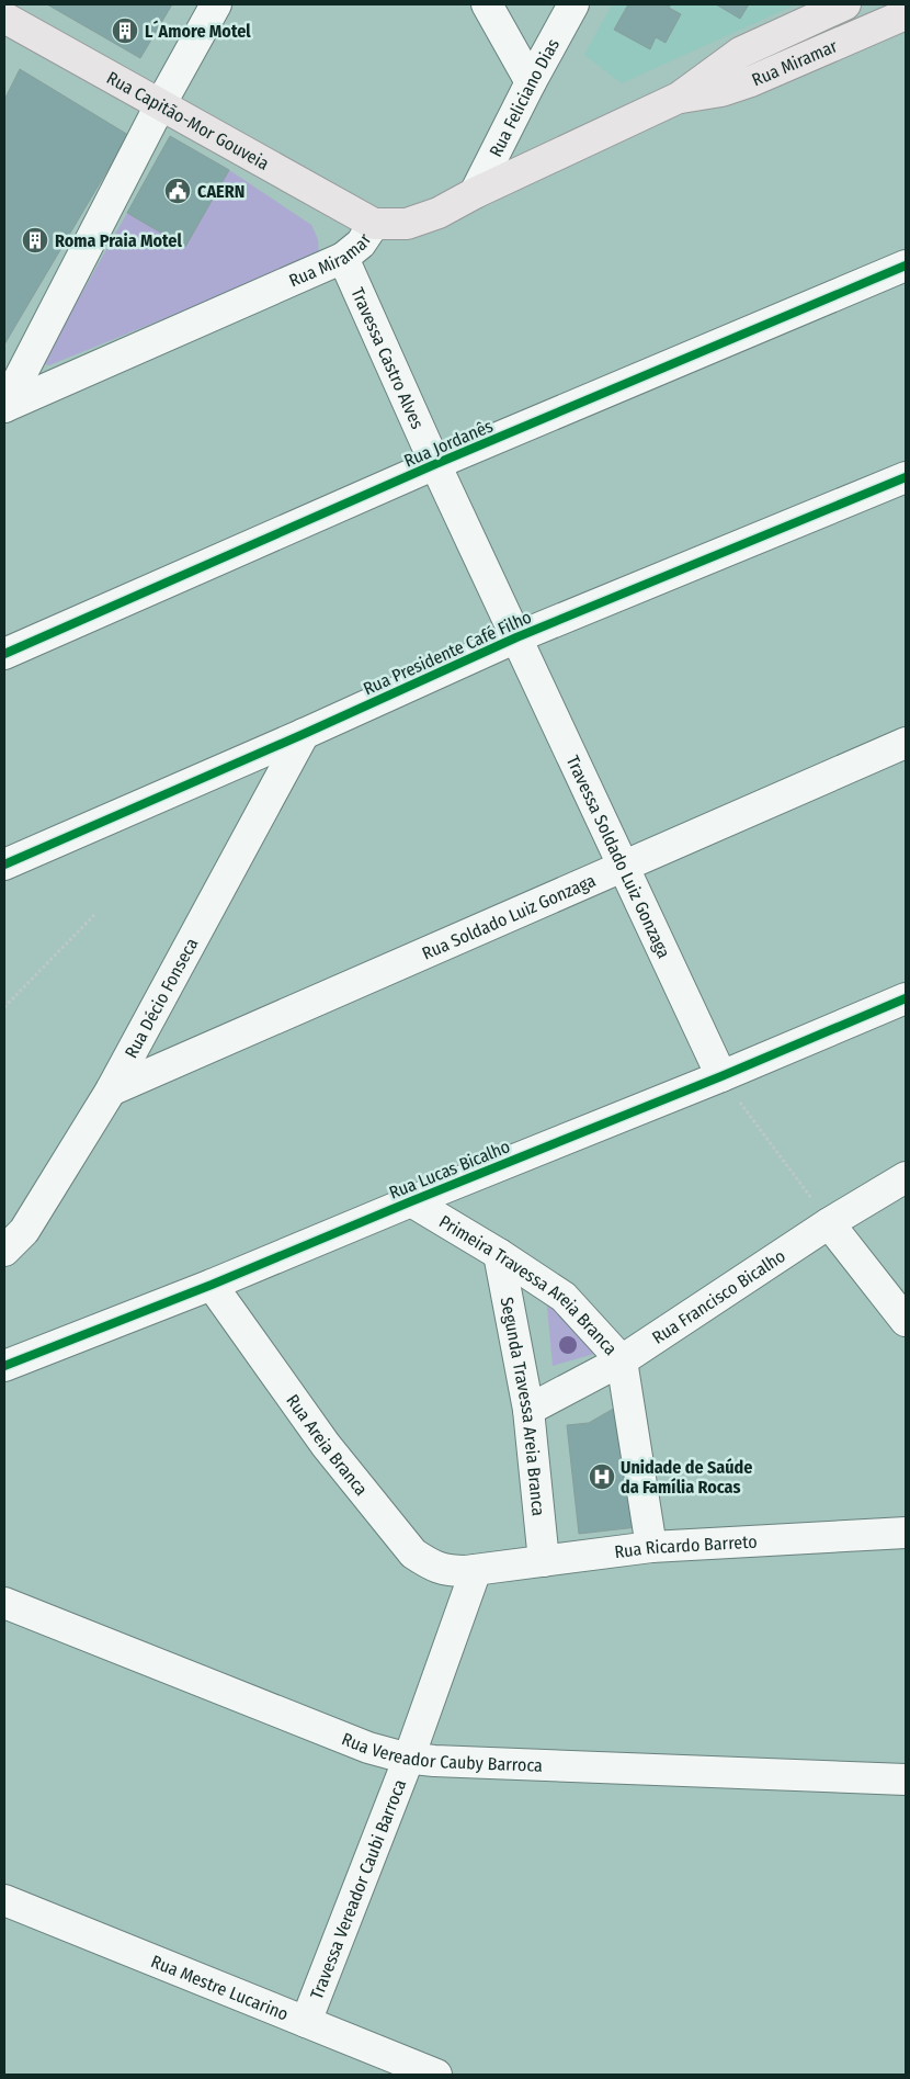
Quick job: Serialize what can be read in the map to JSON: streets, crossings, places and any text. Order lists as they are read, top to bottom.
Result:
{
  "streets": {
    "main road": ["Rua Miramar", "Rua Capitão-Mor Gouveia"],
    "street": [
      "Rua Feliciano Dias",
      "Travessa Castro Alves",
      "Rua Jordanês",
      "Rua Presidente Café Filho",
      "Travessa Soldado Luiz Gonzaga",
      "Rua Soldado Luiz Gonzaga",
      "Rua Décio Fonseca",
      "Rua Lucas Bicalho",
      "Primeira Travessa Areia Branca",
      "Rua Francisco Bicalho",
      "Segunda Travessa Areia Branca",
      "Rua Areia Branca",
      "Rua Ricardo Barreto",
      "Rua Vereador Cauby Barroca",
      "Travessa Vereador Caubi Barroca",
      "Rua Mestre Lucarino"
    ]
  },
  "crossings": [
    ["Rua Miramar", "Rua Feliciano Dias"],
    ["Rua Miramar", "Rua Capitão-Mor Gouveia"],
    ["Rua Miramar", "Travessa Castro Alves"],
    ["Travessa Castro Alves", "Rua Jordanês"],
    ["Travessa Castro Alves", "Rua Presidente Café Filho"],
    ["Travessa Castro Alves", "Travessa Soldado Luiz Gonzaga"],
    ["Rua Presidente Café Filho", "Travessa Soldado Luiz Gonzaga"],
    ["Rua Presidente Café Filho", "Rua Décio Fonseca"],
    ["Travessa Soldado Luiz Gonzaga", "Rua Soldado Luiz Gonzaga"],
    ["Travessa Soldado Luiz Gonzaga", "Rua Lucas Bicalho"],
    ["Rua Soldado Luiz Gonzaga", "Rua Décio Fonseca"],
    ["Rua Lucas Bicalho", "Primeira Travessa Areia Branca"],
    ["Rua Lucas Bicalho", "Rua Areia Branca"],
    ["Primeira Travessa Areia Branca", "Rua Francisco Bicalho"],
    ["Primeira Travessa Areia Branca", "Segunda Travessa Areia Branca"],
    ["Primeira Travessa Areia Branca", "Rua Ricardo Barreto"],
    ["Rua Francisco Bicalho", "Segunda Travessa Areia Branca"],
    ["Segunda Travessa Areia Branca", "Rua Ricardo Barreto"],
    ["Rua Areia Branca", "Rua Ricardo Barreto"],
    ["Rua Areia Branca", "Travessa Vereador Caubi Barroca"],
    ["Rua Ricardo Barreto", "Travessa Vereador Caubi Barroca"],
    ["Rua Vereador Cauby Barroca", "Travessa Vereador Caubi Barroca"],
    ["Travessa Vereador Caubi Barroca", "Rua Mestre Lucarino"]
  ],
  "places": {
    "building": ["L´Amore Motel", "Roma Praia Motel"],
    "public building": ["CAERN"],
    "hospital": ["Unidade de Saúde da Família Rocas"]
  }
}
